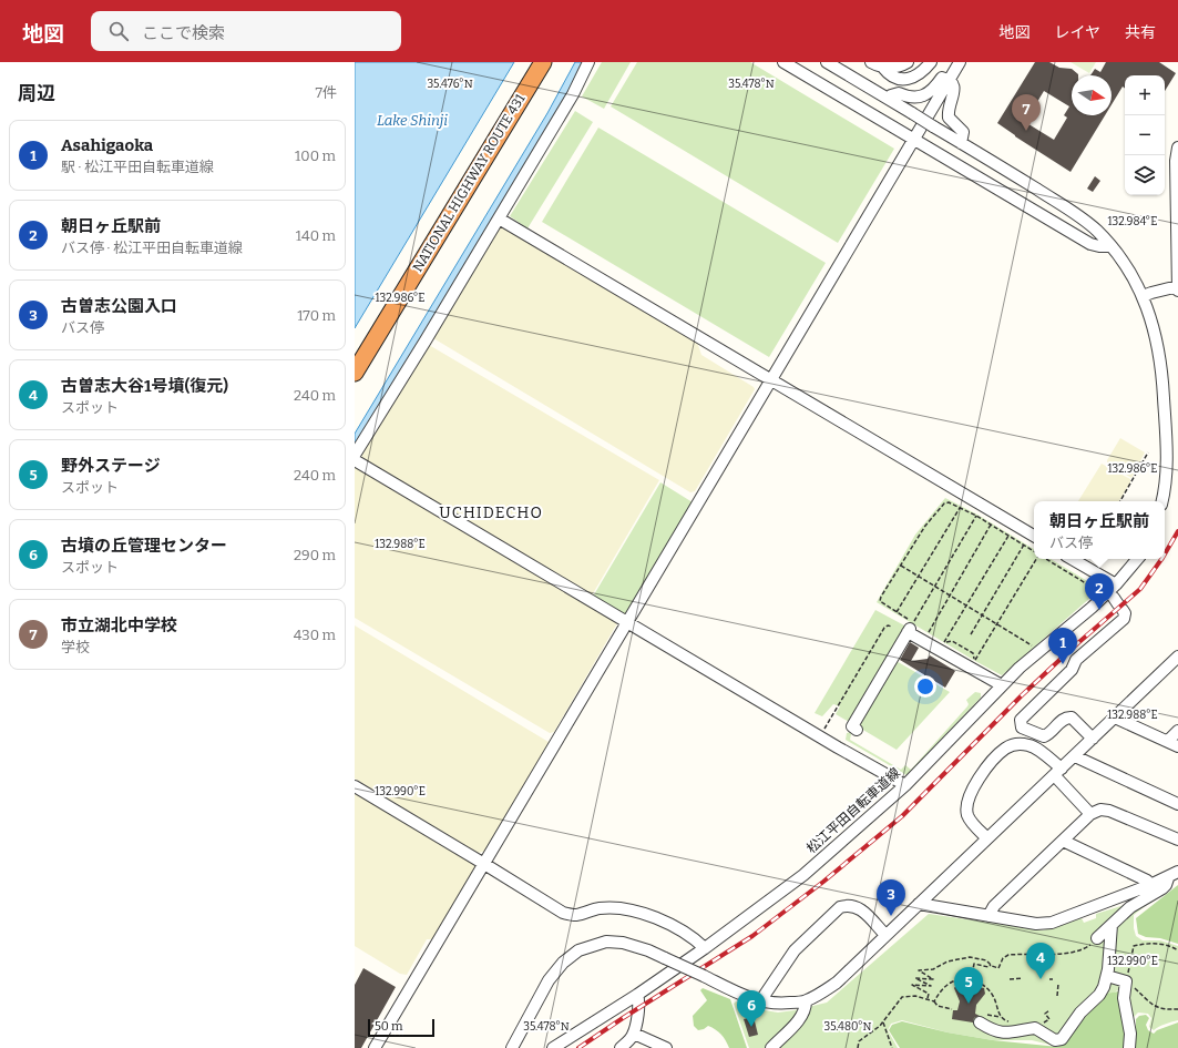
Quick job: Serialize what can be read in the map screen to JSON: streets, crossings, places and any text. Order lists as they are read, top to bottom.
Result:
{
  "streets": {
    "highway": ["NATIONAL HIGHWAY ROUTE 431"],
    "street": ["松江平田自転車道線"]
  },
  "districts": ["UCHIDECHO"],
  "water": ["Lake Shinji"],
  "scale_bar": "50 m",
  "north": "right",
  "page": {
    "header": "地図",
    "search": "ここで検索",
    "nav": ["地図", "レイヤ", "共有"],
    "heading": ["周辺", "7件"],
    "map_buttons": ["+", "−"],
    "pins": [
      "7",
      "2",
      "1",
      "3",
      "4",
      "5",
      "6"
    ],
    "list": [
      {
        "mark": "1",
        "name": "Asahigaoka",
        "note": "駅 · 松江平田自転車道線",
        "value": "100 m"
      },
      {
        "mark": "2",
        "name": "朝日ヶ丘駅前",
        "note": "バス停 · 松江平田自転車道線",
        "value": "140 m"
      },
      {
        "mark": "3",
        "name": "古曽志公園入口",
        "note": "バス停",
        "value": "170 m"
      },
      {
        "mark": "4",
        "name": "古曽志大谷1号墳(復元)",
        "note": "スポット",
        "value": "240 m"
      },
      {
        "mark": "5",
        "name": "野外ステージ",
        "note": "スポット",
        "value": "240 m"
      },
      {
        "mark": "6",
        "name": "古墳の丘管理センター",
        "note": "スポット",
        "value": "290 m"
      },
      {
        "mark": "7",
        "name": "市立湖北中学校",
        "note": "学校",
        "value": "430 m"
      }
    ],
    "popup": ["朝日ヶ丘駅前", "バス停"],
    "scale": "50 m"
  },
  "coordinates": [
    "35.476°N",
    "35.478°N",
    "132.984°E",
    "132.986°E",
    "132.988°E",
    "132.990°E",
    "35.480°N"
  ]
}
